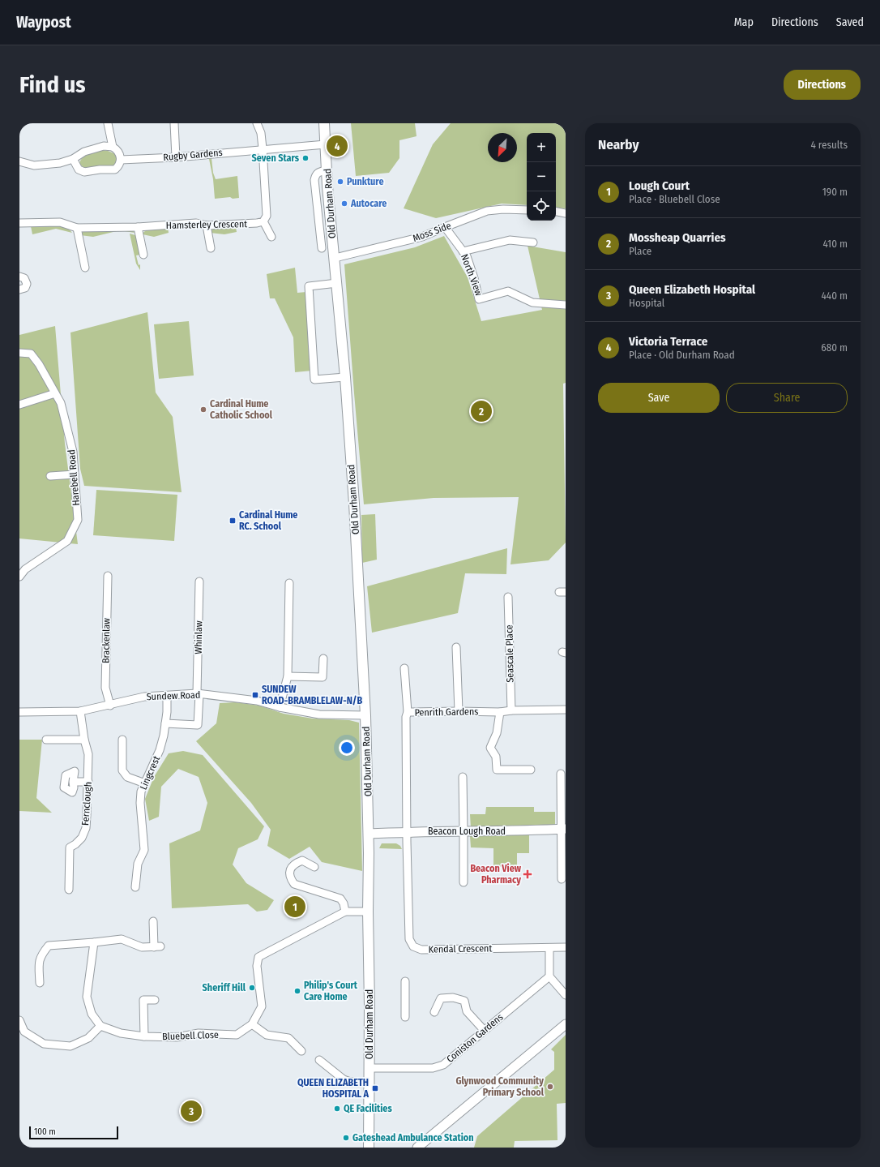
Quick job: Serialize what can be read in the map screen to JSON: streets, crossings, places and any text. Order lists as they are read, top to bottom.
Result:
{
  "streets": {
    "main road": ["Old Durham Road"],
    "street": [
      "Rugby Gardens",
      "Hamsterley Crescent",
      "Moss Side",
      "North View",
      "Harebell Road",
      "Whinlaw",
      "Brackenlaw",
      "Seascale Place",
      "Sundew Road",
      "Penrith Gardens",
      "Lingcrest",
      "Fernclough",
      "Beacon Lough Road",
      "Kendal Crescent",
      "Bluebell Close",
      "Coniston Gardens"
    ]
  },
  "crossings": [
    ["Rugby Gardens", "Old Durham Road"],
    ["Old Durham Road", "Moss Side"],
    ["Old Durham Road", "Sundew Road"],
    ["Old Durham Road", "Beacon Lough Road"],
    ["Old Durham Road", "Bluebell Close"],
    ["Old Durham Road", "Coniston Gardens"],
    ["Moss Side", "North View"],
    ["Whinlaw", "Sundew Road"],
    ["Whinlaw", "Lingcrest"],
    ["Brackenlaw", "Sundew Road"],
    ["Seascale Place", "Penrith Gardens"],
    ["Sundew Road", "Lingcrest"],
    ["Sundew Road", "Fernclough"],
    ["Penrith Gardens", "Beacon Lough Road"],
    ["Penrith Gardens", "Kendal Crescent"],
    ["Beacon Lough Road", "Kendal Crescent"]
  ],
  "places": {
    "other": [
      "Seven Stars",
      "Punkture",
      "Autocare",
      "Cardinal Hume Catholic School",
      "Sheriff Hill",
      "Philip's Court Care Home",
      "Glynwood Community Primary School",
      "QE Facilities",
      "Gateshead Ambulance Station"
    ],
    "transit": ["Cardinal Hume RC. School", "SUNDEW ROAD-BRAMBLELAW-N/B", "QUEEN ELIZABETH HOSPITAL A"],
    "health": ["Beacon View Pharmacy"]
  },
  "scale_bar": "100 m",
  "north": "bottom left",
  "page": {
    "header": "Waypost",
    "nav": ["Map", "Directions", "Saved"],
    "buttons": [
      "Directions",
      ["Save", "Share"]
    ],
    "title": "Find us",
    "heading": ["Nearby", "4 results"],
    "map_buttons": ["+", "−"],
    "pins": [
      "4",
      "2",
      "1",
      "3"
    ],
    "list": [
      {
        "mark": "1",
        "name": "Lough Court",
        "note": "Place · Bluebell Close",
        "value": "190 m"
      },
      {
        "mark": "2",
        "name": "Mossheap Quarries",
        "note": "Place",
        "value": "410 m"
      },
      {
        "mark": "3",
        "name": "Queen Elizabeth Hospital",
        "note": "Hospital",
        "value": "440 m"
      },
      {
        "mark": "4",
        "name": "Victoria Terrace",
        "note": "Place · Old Durham Road",
        "value": "680 m"
      }
    ],
    "scale": "100 m"
  }
}
